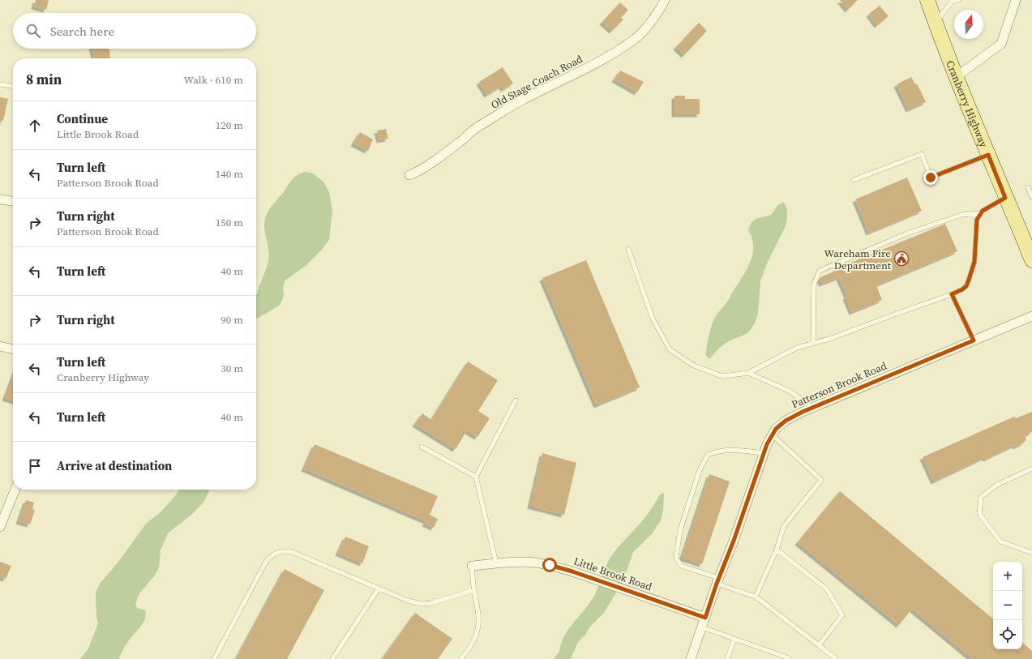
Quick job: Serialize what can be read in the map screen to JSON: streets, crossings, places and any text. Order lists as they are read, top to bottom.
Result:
{
  "streets": {
    "main road": ["Cranberry Highway"],
    "street": ["Old Stage Coach Road", "Patterson Brook Road", "Little Brook Road"]
  },
  "crossings": [
    ["Patterson Brook Road", "Little Brook Road"]
  ],
  "places": {
    "public building": ["Wareham Fire Department"]
  },
  "north": "top",
  "page": {
    "search": "Search here",
    "heading": ["8 min", "Walk · 610 m"],
    "list": [
      ["Continue", "Little Brook Road", "120 m"],
      ["Turn left", "Patterson Brook Road", "140 m"],
      ["Turn right", "Patterson Brook Road", "150 m"],
      ["Turn left", "40 m"],
      ["Turn right", "90 m"],
      ["Turn left", "Cranberry Highway", "30 m"],
      ["Turn left", "40 m"],
      "Arrive at destination"
    ],
    "map_buttons": ["+", "−"]
  }
}
